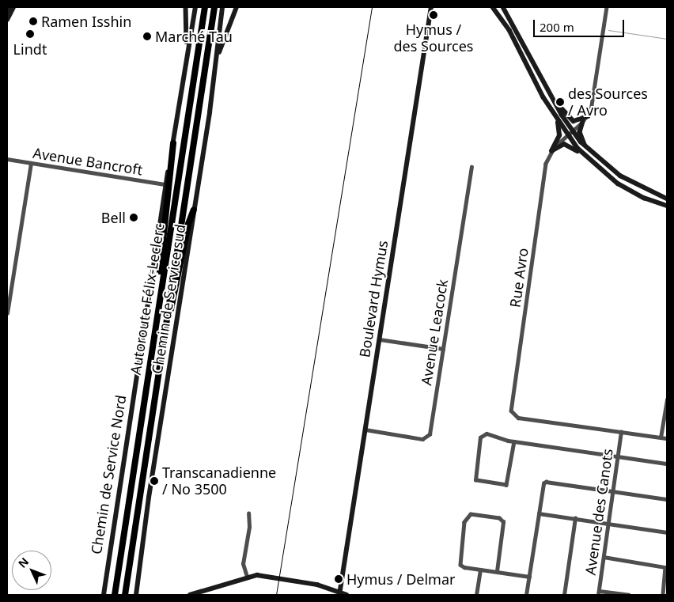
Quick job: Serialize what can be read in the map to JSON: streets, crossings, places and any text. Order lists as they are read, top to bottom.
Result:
{
  "streets": {
    "highway": ["Autoroute Félix-Leclerc"],
    "main road": ["Chemin de Service sud", "Boulevard Hymus", "Chemin de Service Nord"],
    "street": [
      "Avenue Bancroft",
      "Rue Avro",
      "Avenue Leacock",
      "Avenue des Canots"
    ]
  },
  "crossings": [
    ["Avenue Bancroft", "Chemin de Service Nord"],
    ["Rue Avro", "Avenue des Canots"],
    ["Boulevard Hymus", "Avenue Leacock"]
  ],
  "places": [
    "Hymus / des Sources",
    "Ramen Isshin",
    "Lindt",
    "Marché Tau",
    "des Sources / Avro",
    "Bell",
    "Transcanadienne / No 3500",
    "Hymus / Delmar"
  ],
  "scale_bar": "200 m",
  "north": "top left"
}
